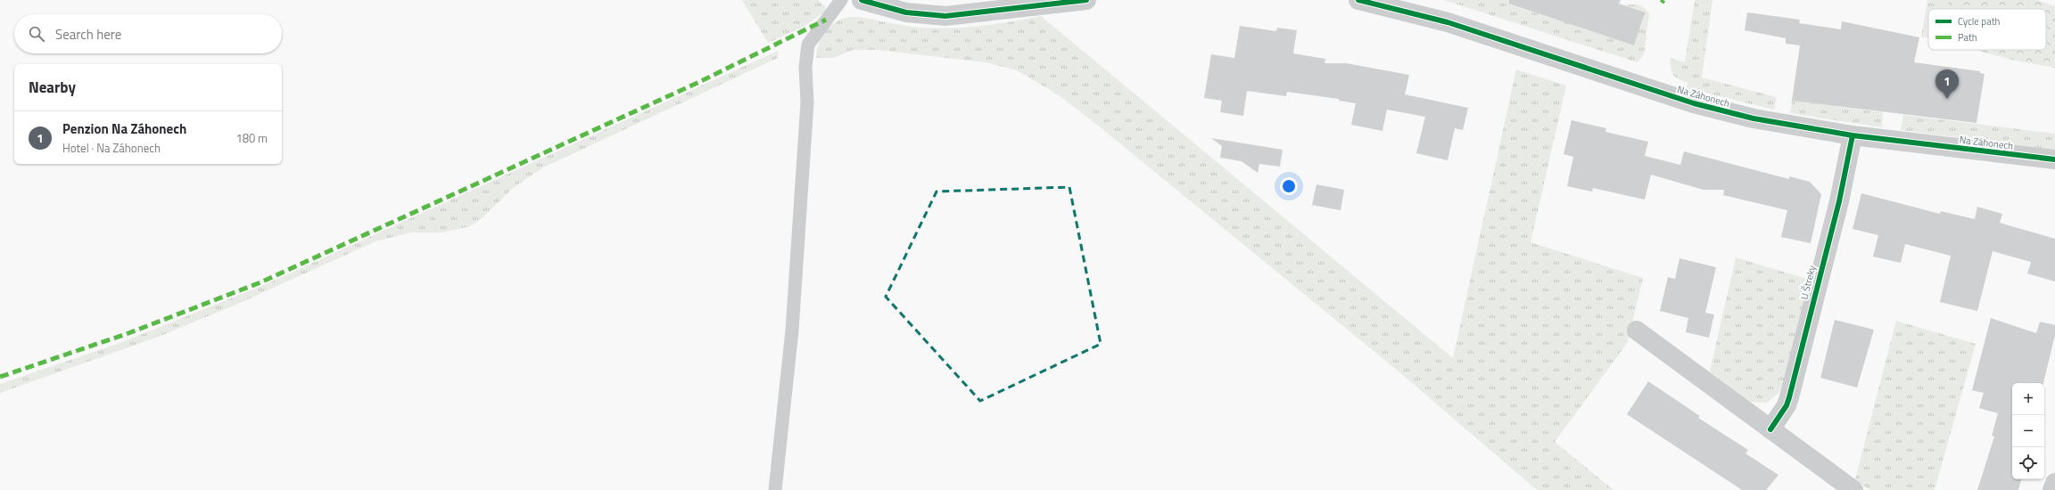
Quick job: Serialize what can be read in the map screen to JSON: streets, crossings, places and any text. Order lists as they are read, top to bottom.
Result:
{
  "streets": {
    "street": ["Na Záhonech", "U Štreky"]
  },
  "crossings": [
    ["Na Záhonech", "U Štreky"]
  ],
  "legend": ["Cycle path", "Path"],
  "page": {
    "search": "Search here",
    "heading": "Nearby",
    "pins": "1",
    "list": [
      {
        "mark": "1",
        "name": "Penzion Na Záhonech",
        "note": "Hotel · Na Záhonech",
        "value": "180 m"
      }
    ],
    "map_buttons": ["+", "−"]
  }
}
